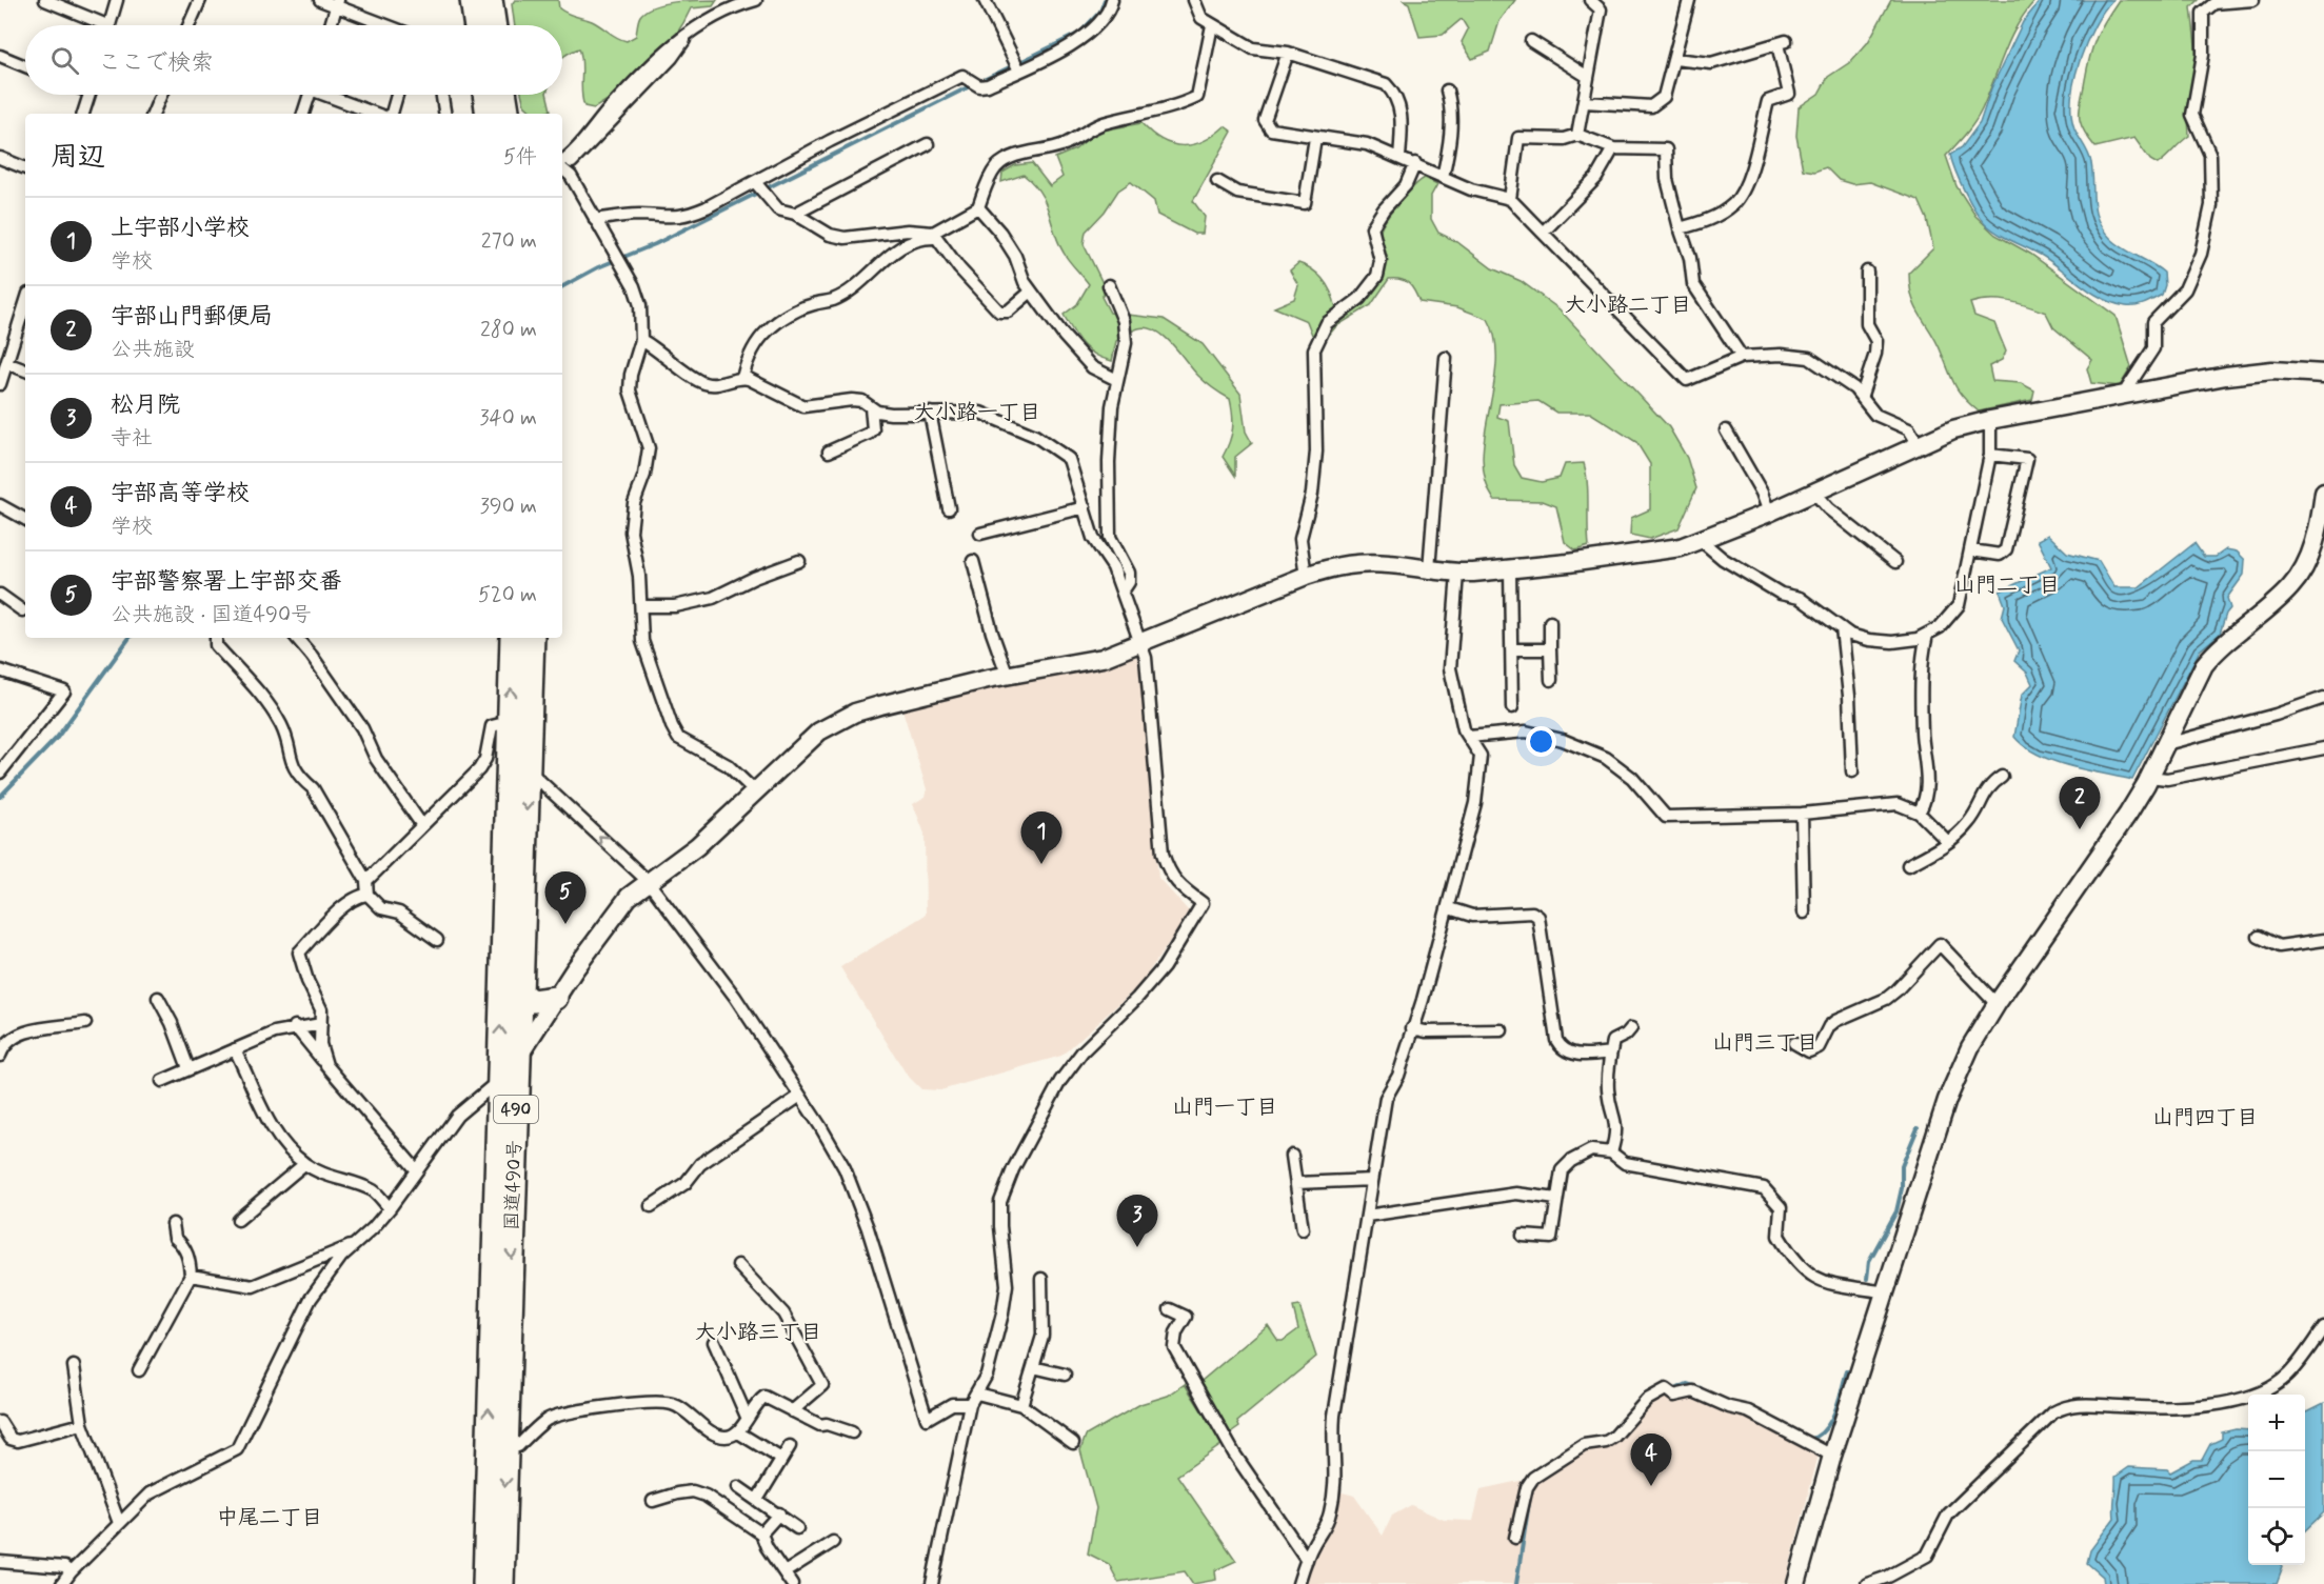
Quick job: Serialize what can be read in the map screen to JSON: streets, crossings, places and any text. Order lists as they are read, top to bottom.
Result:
{
  "streets": {
    "highway": ["490", "国道490号"]
  },
  "districts": [
    "大小路二丁目",
    "大小路一丁目",
    "山門二丁目",
    "山門三丁目",
    "山門一丁目",
    "山門四丁目",
    "大小路三丁目",
    "中尾二丁目"
  ],
  "page": {
    "search": "ここで検索",
    "heading": ["周辺", "5件"],
    "list": [
      {
        "mark": "1",
        "name": "上宇部小学校",
        "note": "学校",
        "value": "270 m"
      },
      {
        "mark": "2",
        "name": "宇部山門郵便局",
        "note": "公共施設",
        "value": "280 m"
      },
      {
        "mark": "3",
        "name": "松月院",
        "note": "寺社",
        "value": "340 m"
      },
      {
        "mark": "4",
        "name": "宇部高等学校",
        "note": "学校",
        "value": "390 m"
      },
      {
        "mark": "5",
        "name": "宇部警察署上宇部交番",
        "note": "公共施設 · 国道490号",
        "value": "520 m"
      }
    ],
    "pins": [
      "2",
      "1",
      "5",
      "3",
      "4"
    ],
    "map_buttons": ["+", "−"]
  }
}
